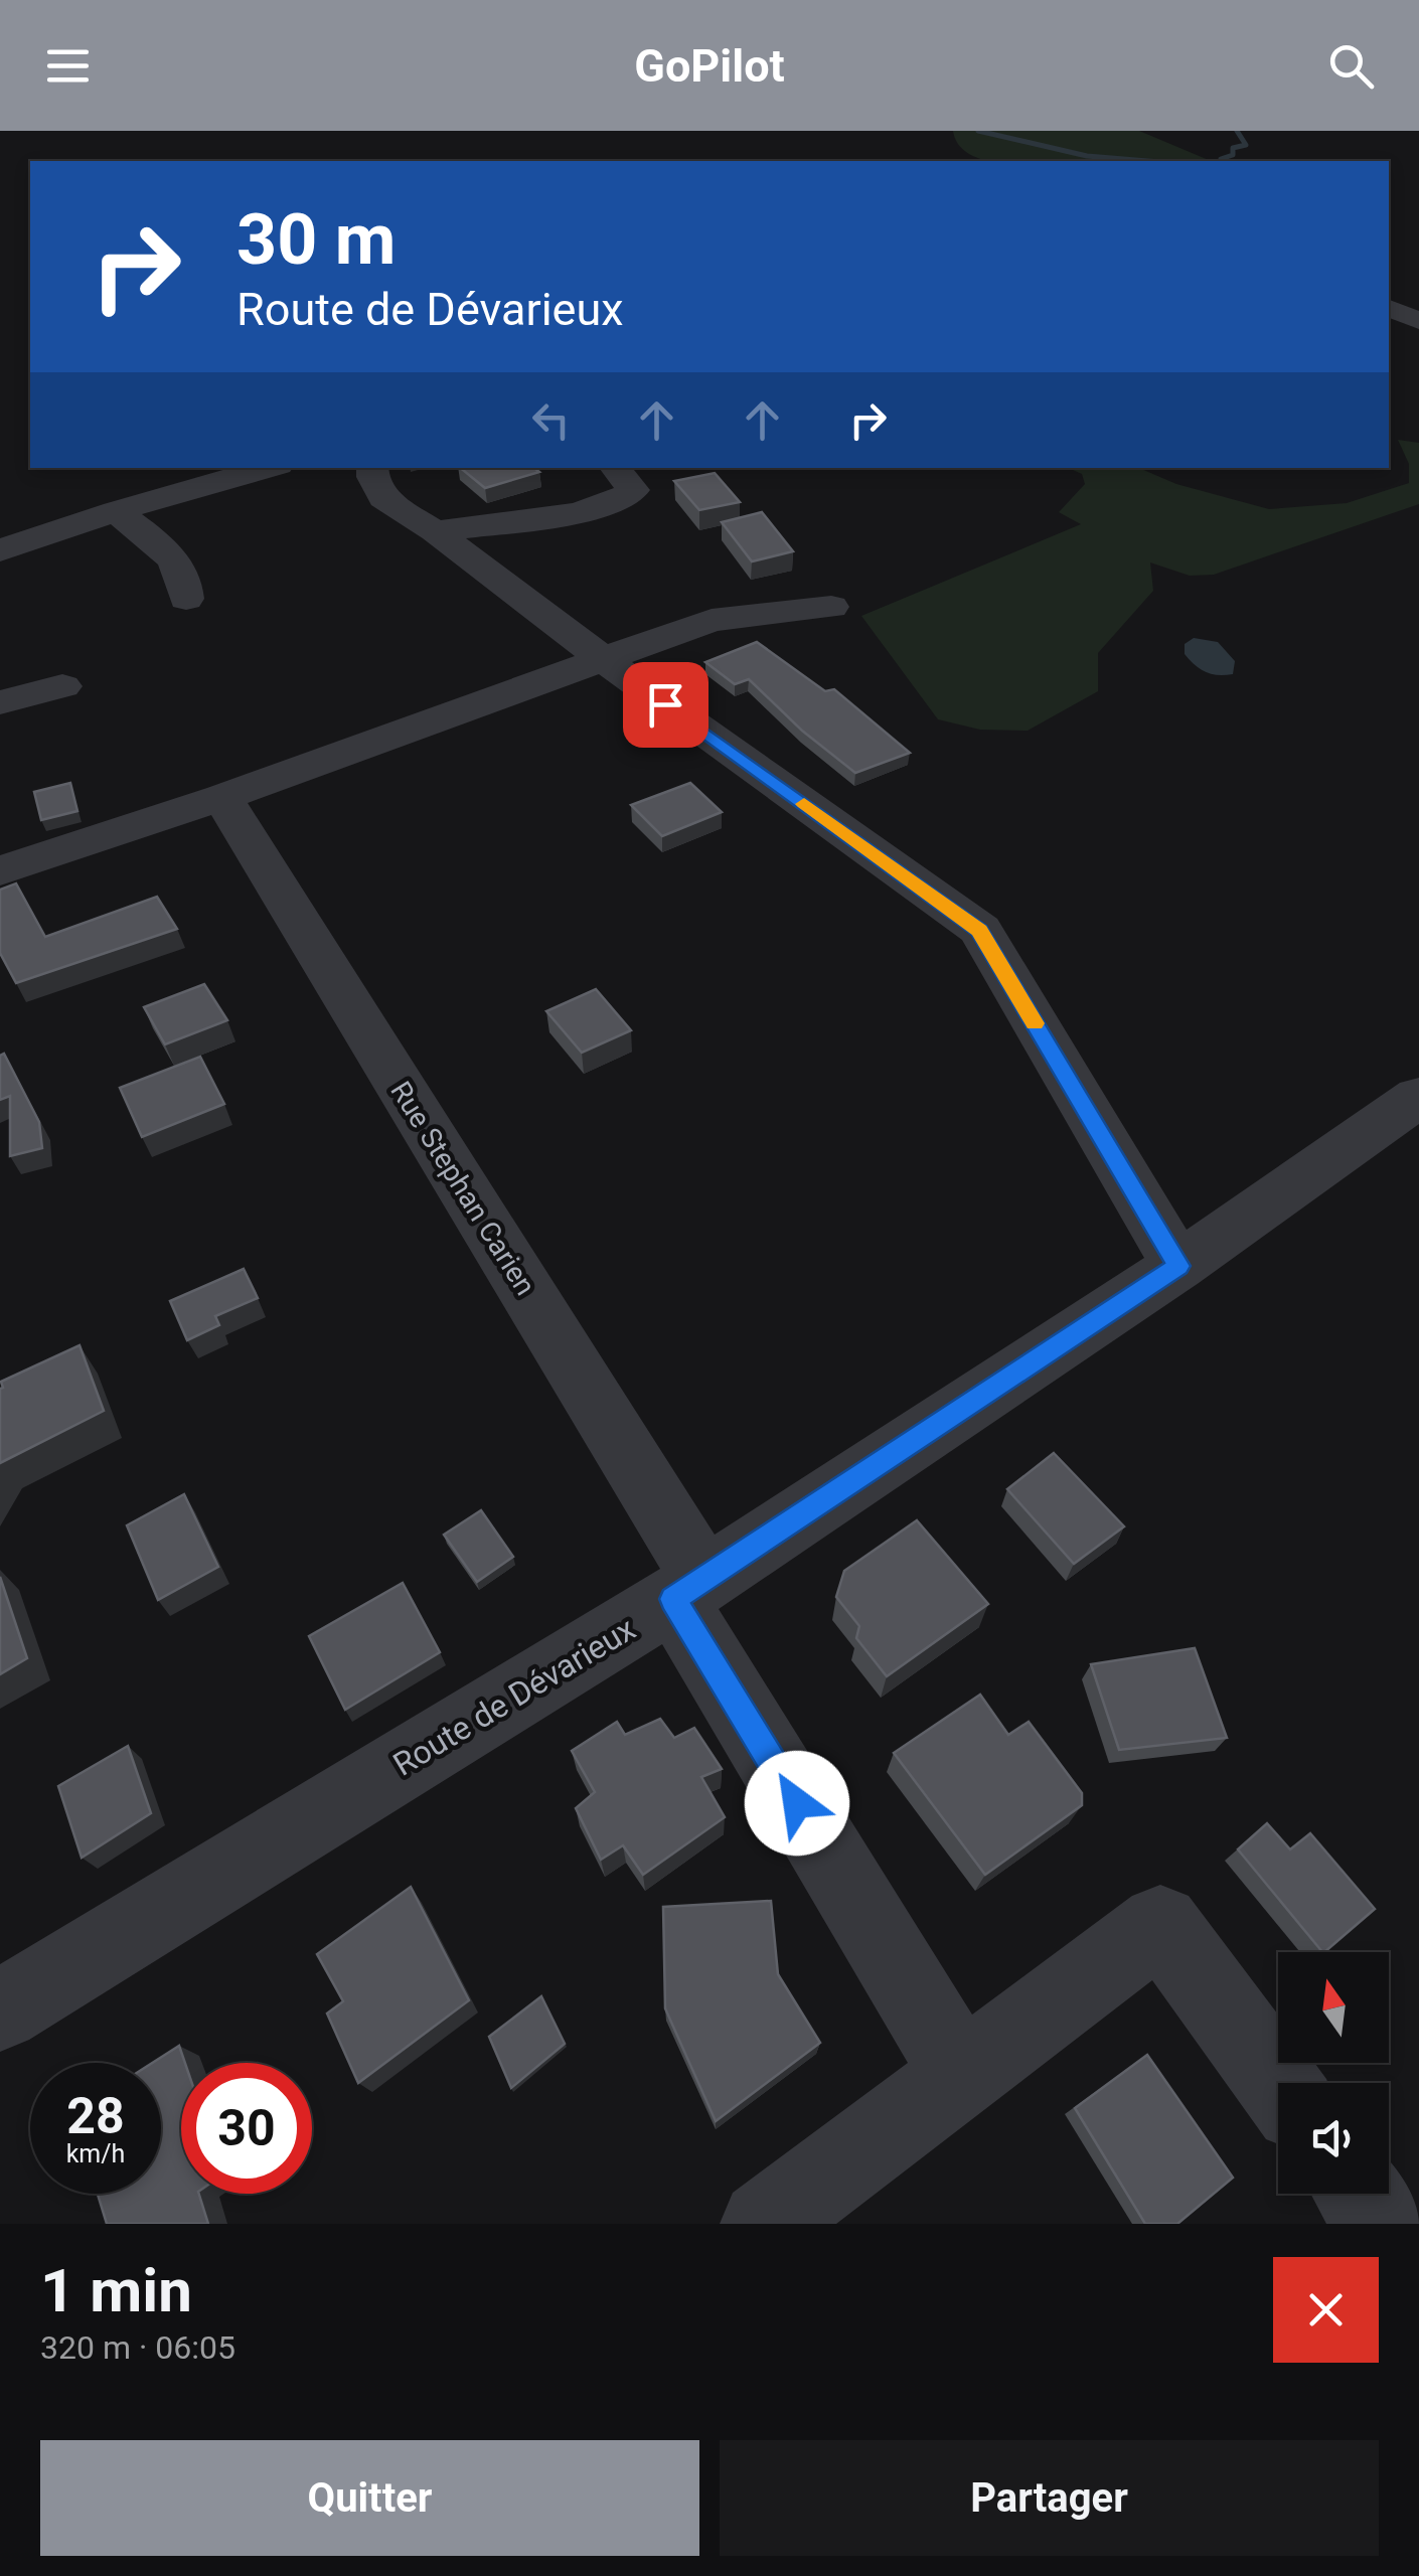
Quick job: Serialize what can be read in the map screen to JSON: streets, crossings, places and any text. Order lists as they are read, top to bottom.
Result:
{
  "streets": {
    "street": ["Rue Stephan Carien", "Route de Dévarieux"]
  },
  "crossings": [
    ["Rue Stephan Carien", "Route de Dévarieux"]
  ],
  "north": "top",
  "page": {
    "header": "GoPilot",
    "turn": ["30 m", "Route de Dévarieux"],
    "speed": "28 km/h",
    "limit": "30",
    "heading": ["1 min", "320 m · 06:05"],
    "buttons": ["Quitter", "Partager"]
  }
}
